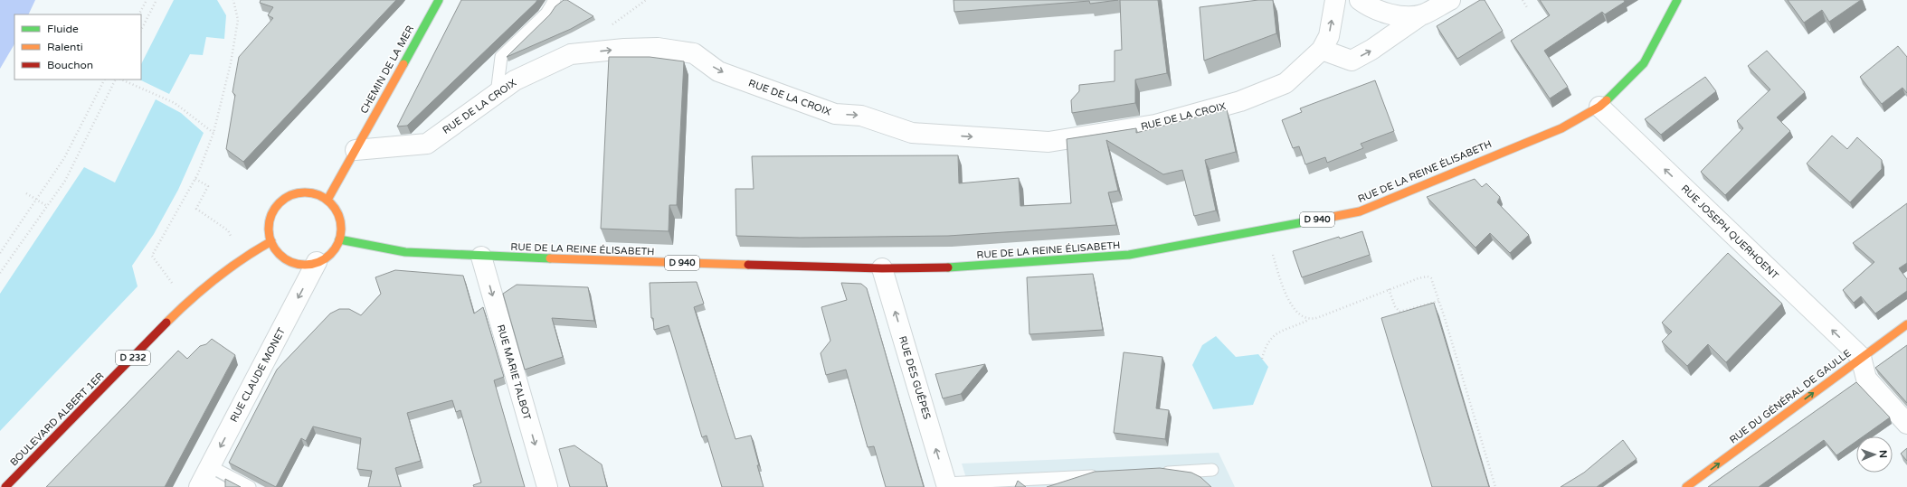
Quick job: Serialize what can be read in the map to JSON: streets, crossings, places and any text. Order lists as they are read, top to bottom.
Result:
{
  "streets": {
    "main road": [
      "CHEMIN DE LA MER",
      "RUE DE LA REINE ÉLISABETH",
      "D 940",
      "D 232",
      "RUE DU GÉNÉRAL DE GAULLE",
      "BOULEVARD ALBERT 1ER"
    ],
    "street": [
      "RUE DE LA CROIX",
      "RUE JOSEPH QUERHOENT",
      "RUE MARIE TALBOT",
      "RUE CLAUDE MONET",
      "RUE DES GUÊPES"
    ]
  },
  "crossings": [
    ["CHEMIN DE LA MER", "RUE DE LA CROIX"],
    ["CHEMIN DE LA MER", "RUE DE LA REINE ÉLISABETH"],
    ["CHEMIN DE LA MER", "RUE CLAUDE MONET"],
    ["CHEMIN DE LA MER", "BOULEVARD ALBERT 1ER"],
    ["RUE DE LA REINE ÉLISABETH", "RUE JOSEPH QUERHOENT"],
    ["RUE DE LA REINE ÉLISABETH", "RUE MARIE TALBOT"],
    ["RUE DE LA REINE ÉLISABETH", "RUE CLAUDE MONET"],
    ["RUE DE LA REINE ÉLISABETH", "RUE DES GUÊPES"],
    ["RUE DE LA REINE ÉLISABETH", "BOULEVARD ALBERT 1ER"],
    ["RUE JOSEPH QUERHOENT", "RUE DU GÉNÉRAL DE GAULLE"],
    ["RUE CLAUDE MONET", "BOULEVARD ALBERT 1ER"]
  ],
  "one_way": [
    "RUE DE LA CROIX",
    "RUE JOSEPH QUERHOENT",
    "RUE MARIE TALBOT",
    "RUE CLAUDE MONET",
    "RUE DES GUÊPES",
    "RUE DU GÉNÉRAL DE GAULLE"
  ],
  "legend": ["Fluide", "Ralenti", "Bouchon"],
  "north": "right"
}
